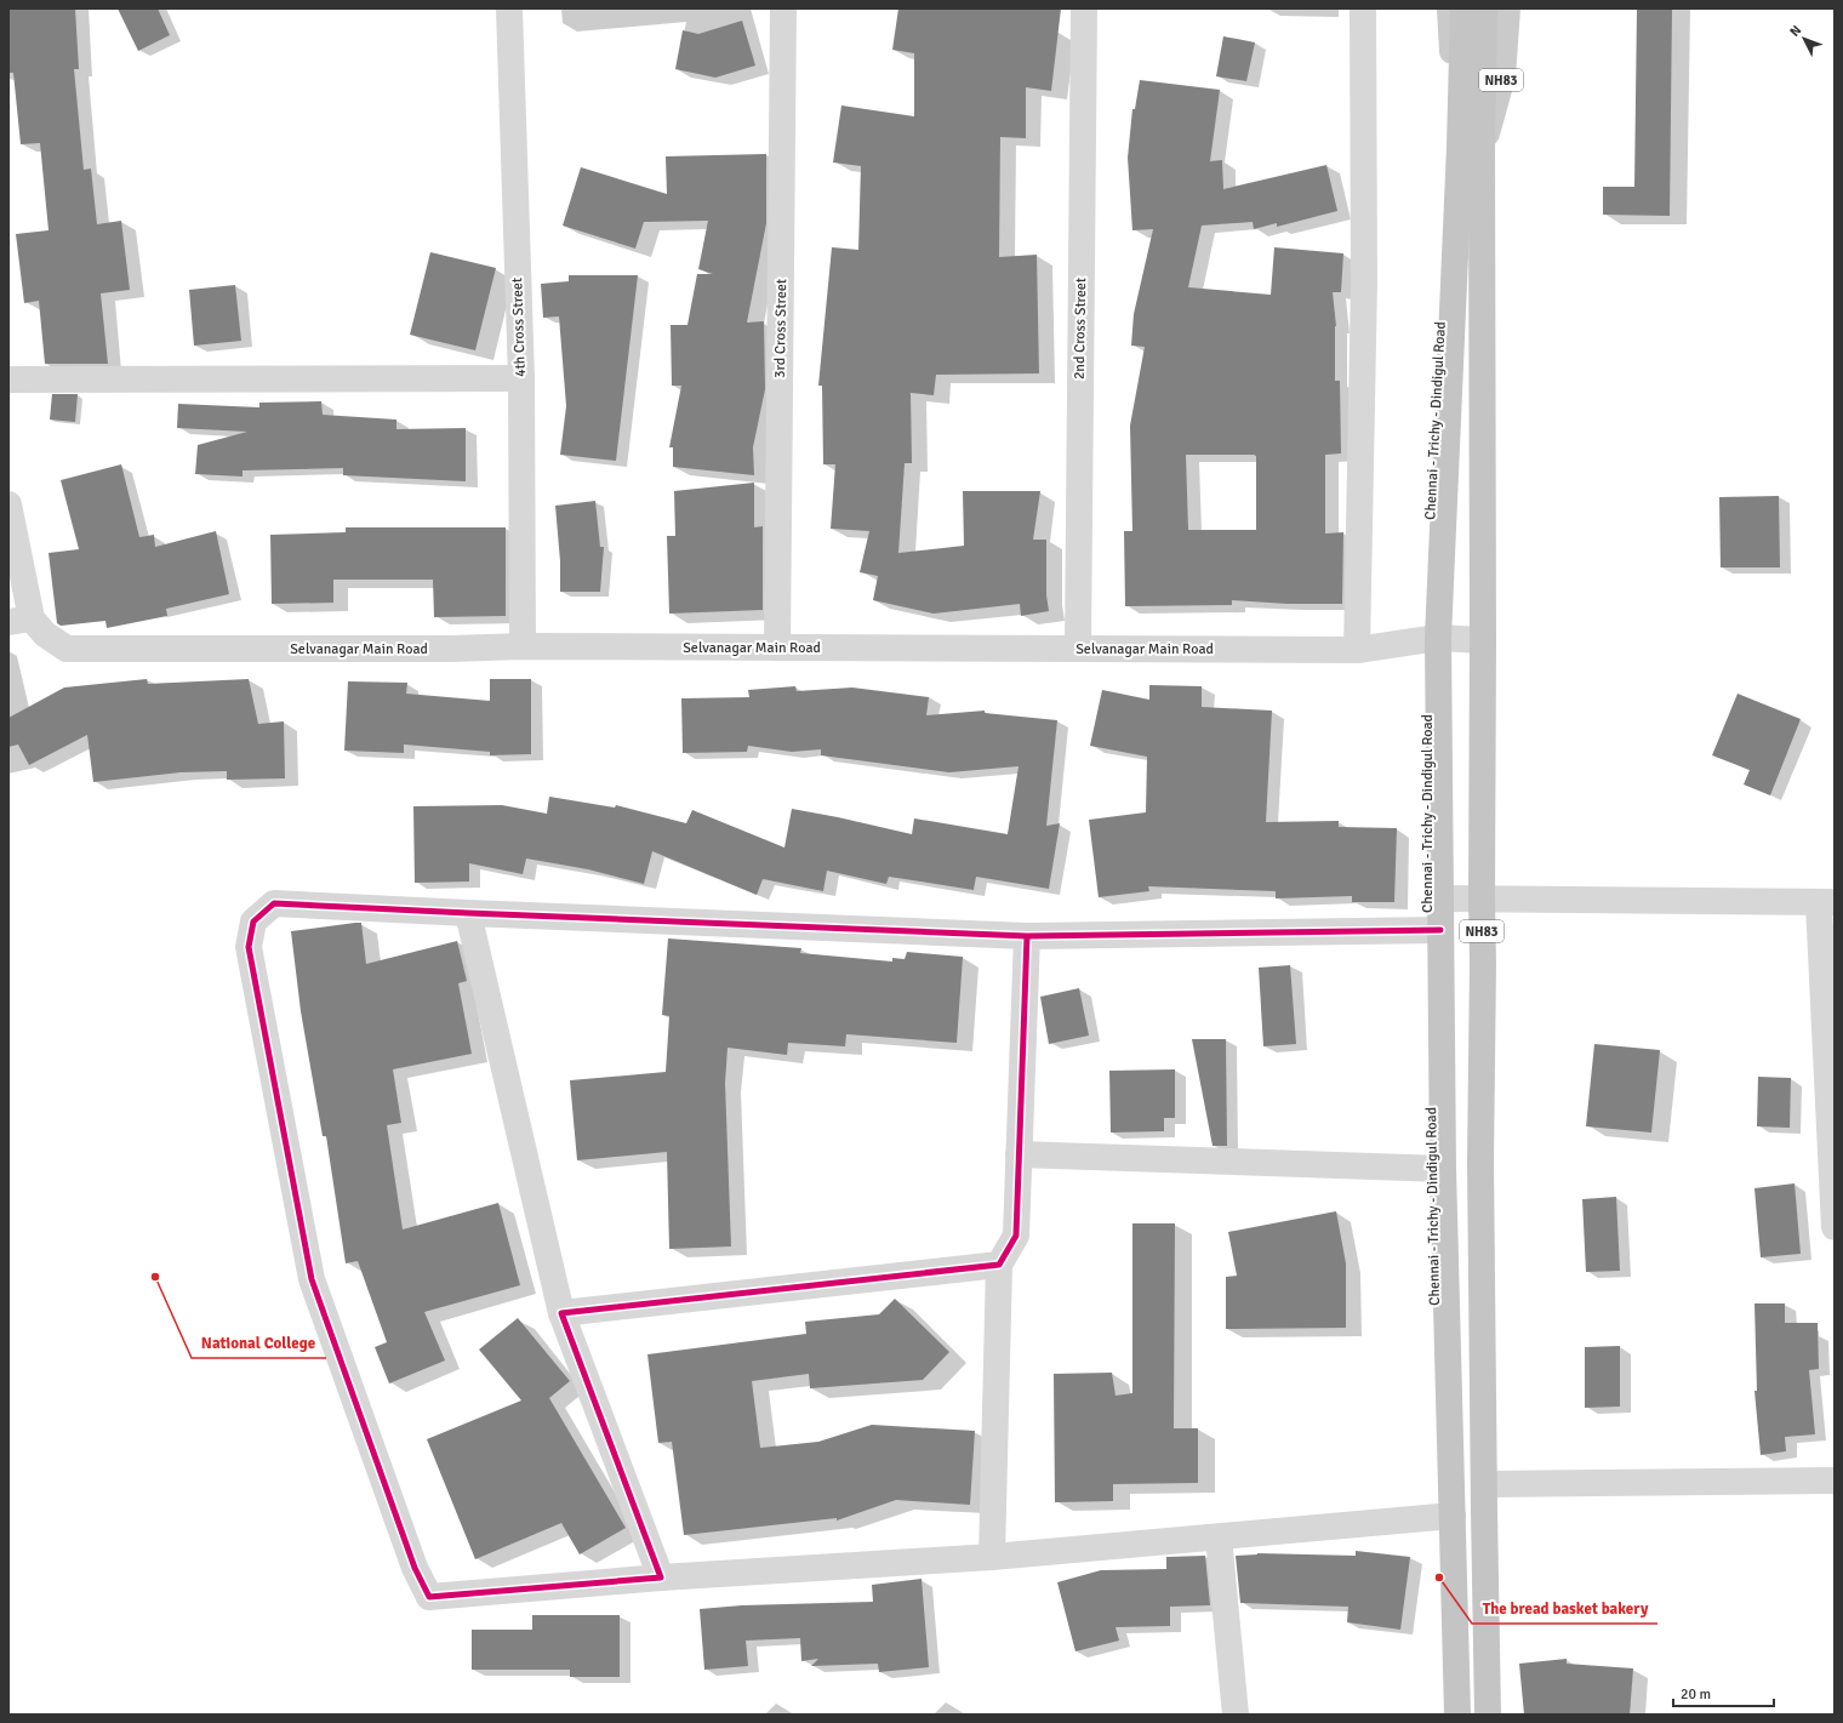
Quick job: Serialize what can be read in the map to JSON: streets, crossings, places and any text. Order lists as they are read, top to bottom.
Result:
{
  "streets": {
    "highway": ["NH83", "Chennai - Trichy - Dindigul Road"],
    "street": [
      "4th Cross Street",
      "3rd Cross Street",
      "2nd Cross Street",
      "Selvanagar Main Road"
    ]
  },
  "crossings": [
    ["NH83", "Chennai - Trichy - Dindigul Road"],
    ["NH83", "Selvanagar Main Road"],
    ["4th Cross Street", "Selvanagar Main Road"],
    ["3rd Cross Street", "Selvanagar Main Road"],
    ["2nd Cross Street", "Selvanagar Main Road"],
    ["Chennai - Trichy - Dindigul Road", "Selvanagar Main Road"]
  ],
  "places": ["National College", "The bread basket bakery"],
  "scale_bar": "20 m",
  "north": "top left"
}
